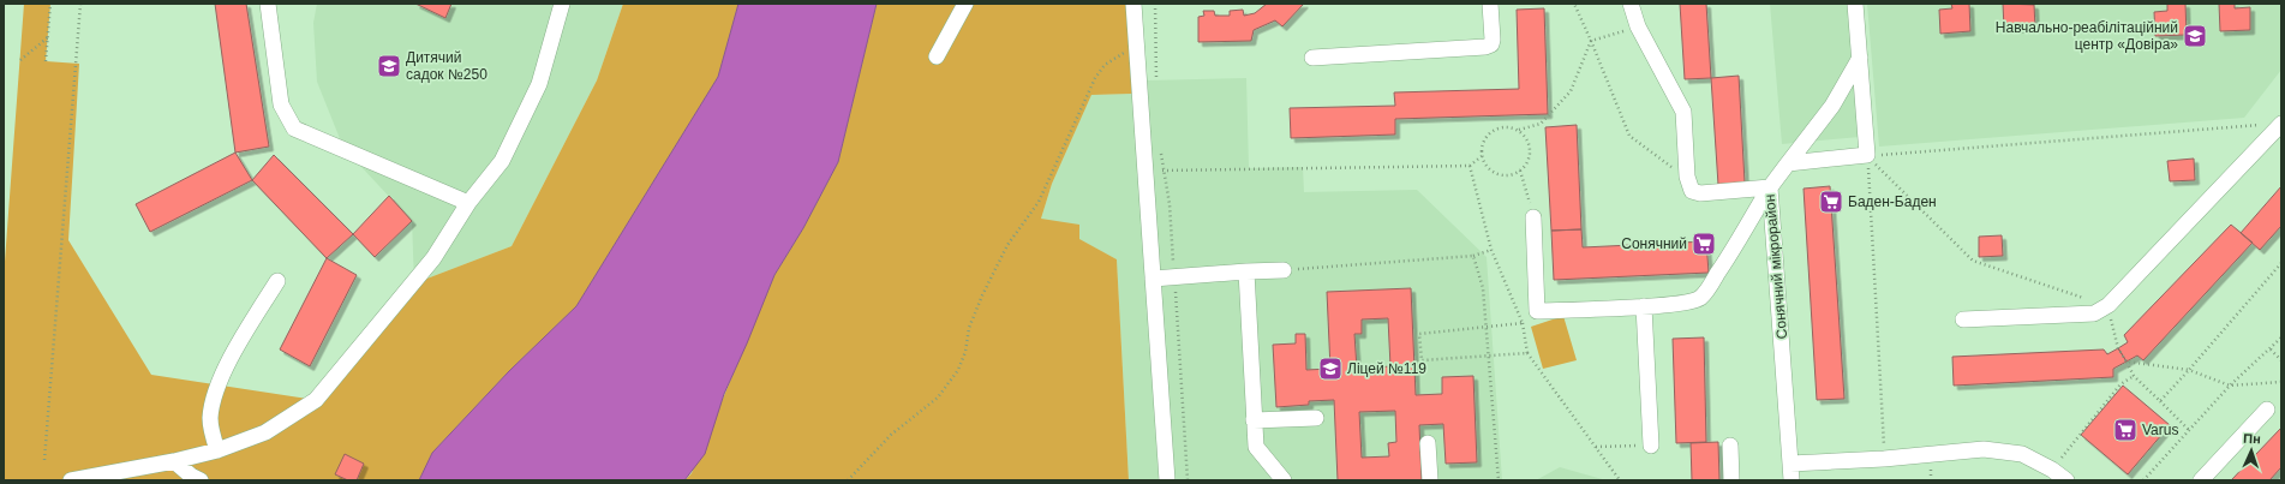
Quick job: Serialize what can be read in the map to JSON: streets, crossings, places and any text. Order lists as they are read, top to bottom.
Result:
{
  "streets": {
    "street": ["Сонячний мікрорайон"]
  },
  "places": {
    "school or university": ["Навчально-реабілітаційний центр «Довіра»", "Дитячий садок №250", "Ліцей №119"],
    "supermarket": ["Баден-Баден", "Сонячний", "Varus"]
  },
  "north": "top"
}
